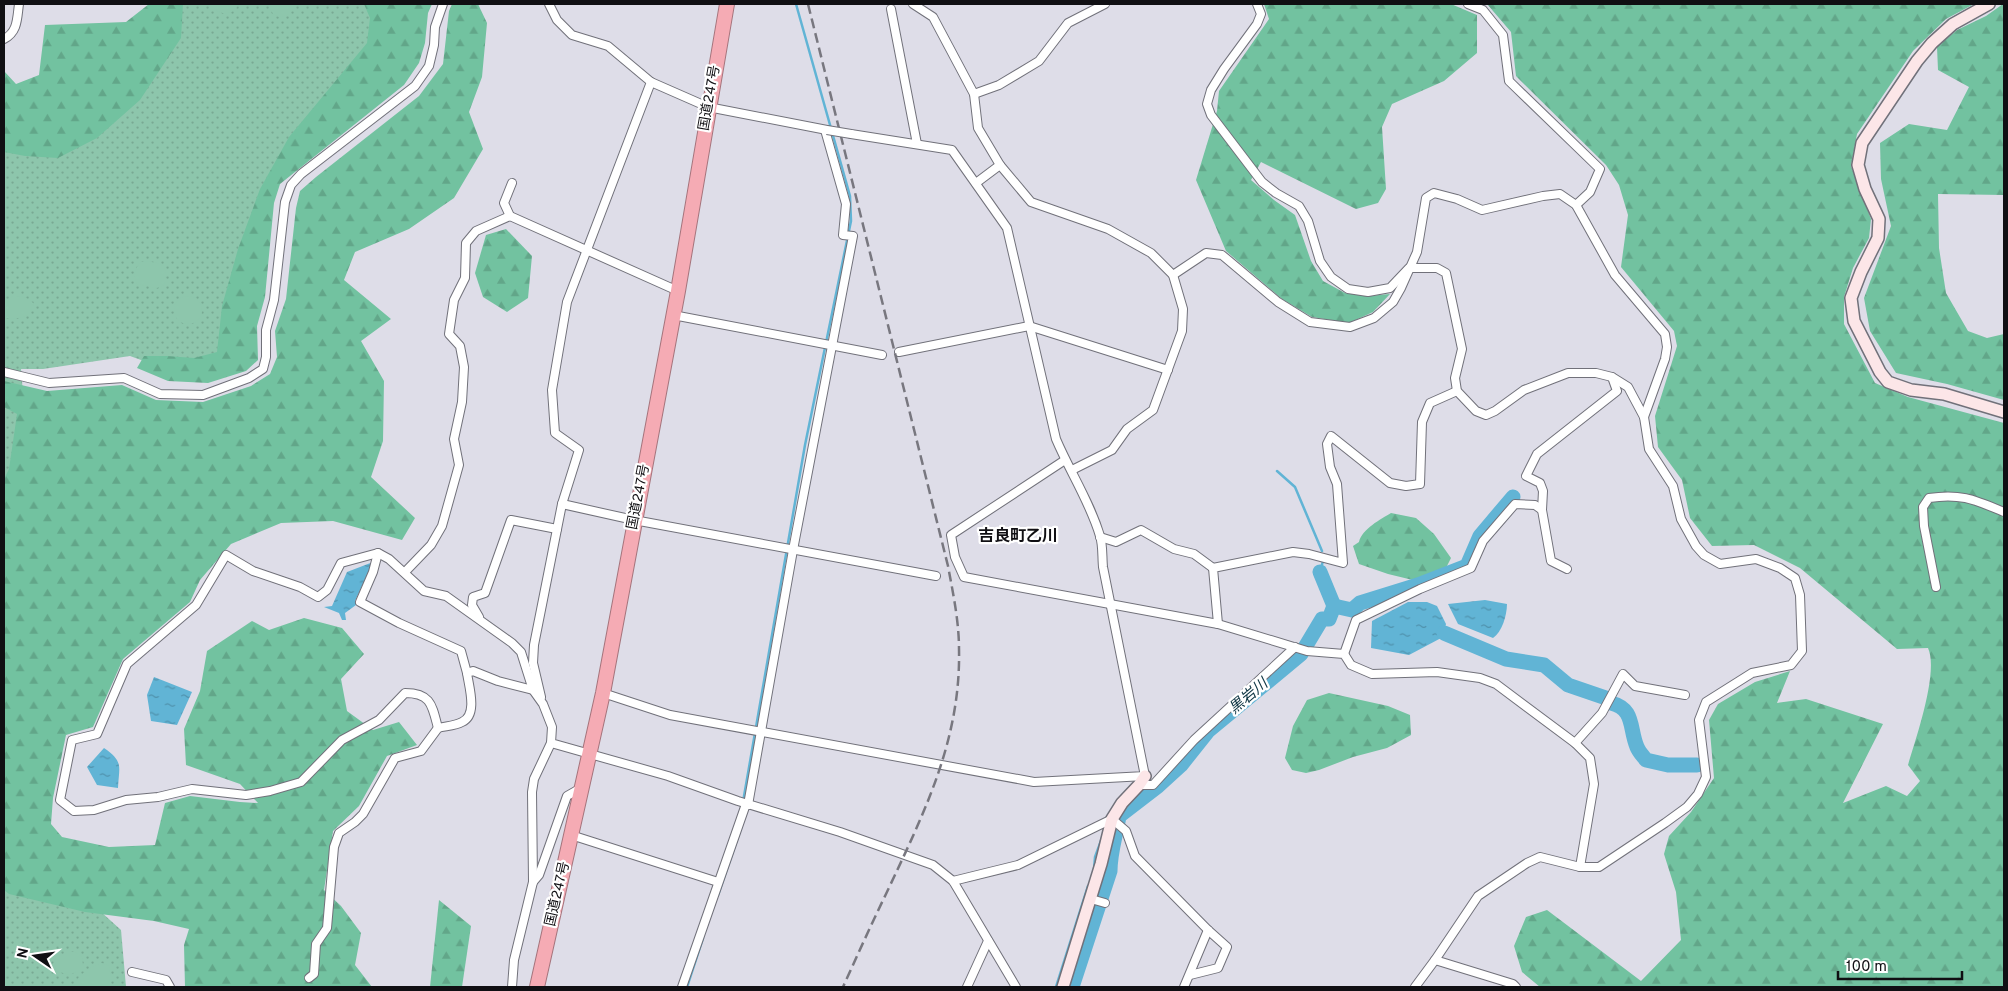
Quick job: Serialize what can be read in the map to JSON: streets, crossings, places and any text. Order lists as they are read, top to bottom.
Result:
{
  "streets": {
    "highway": ["国道247号"]
  },
  "districts": ["吉良町乙川"],
  "water": ["黒岩川"],
  "scale_bar": "100 m",
  "north": "left"
}
